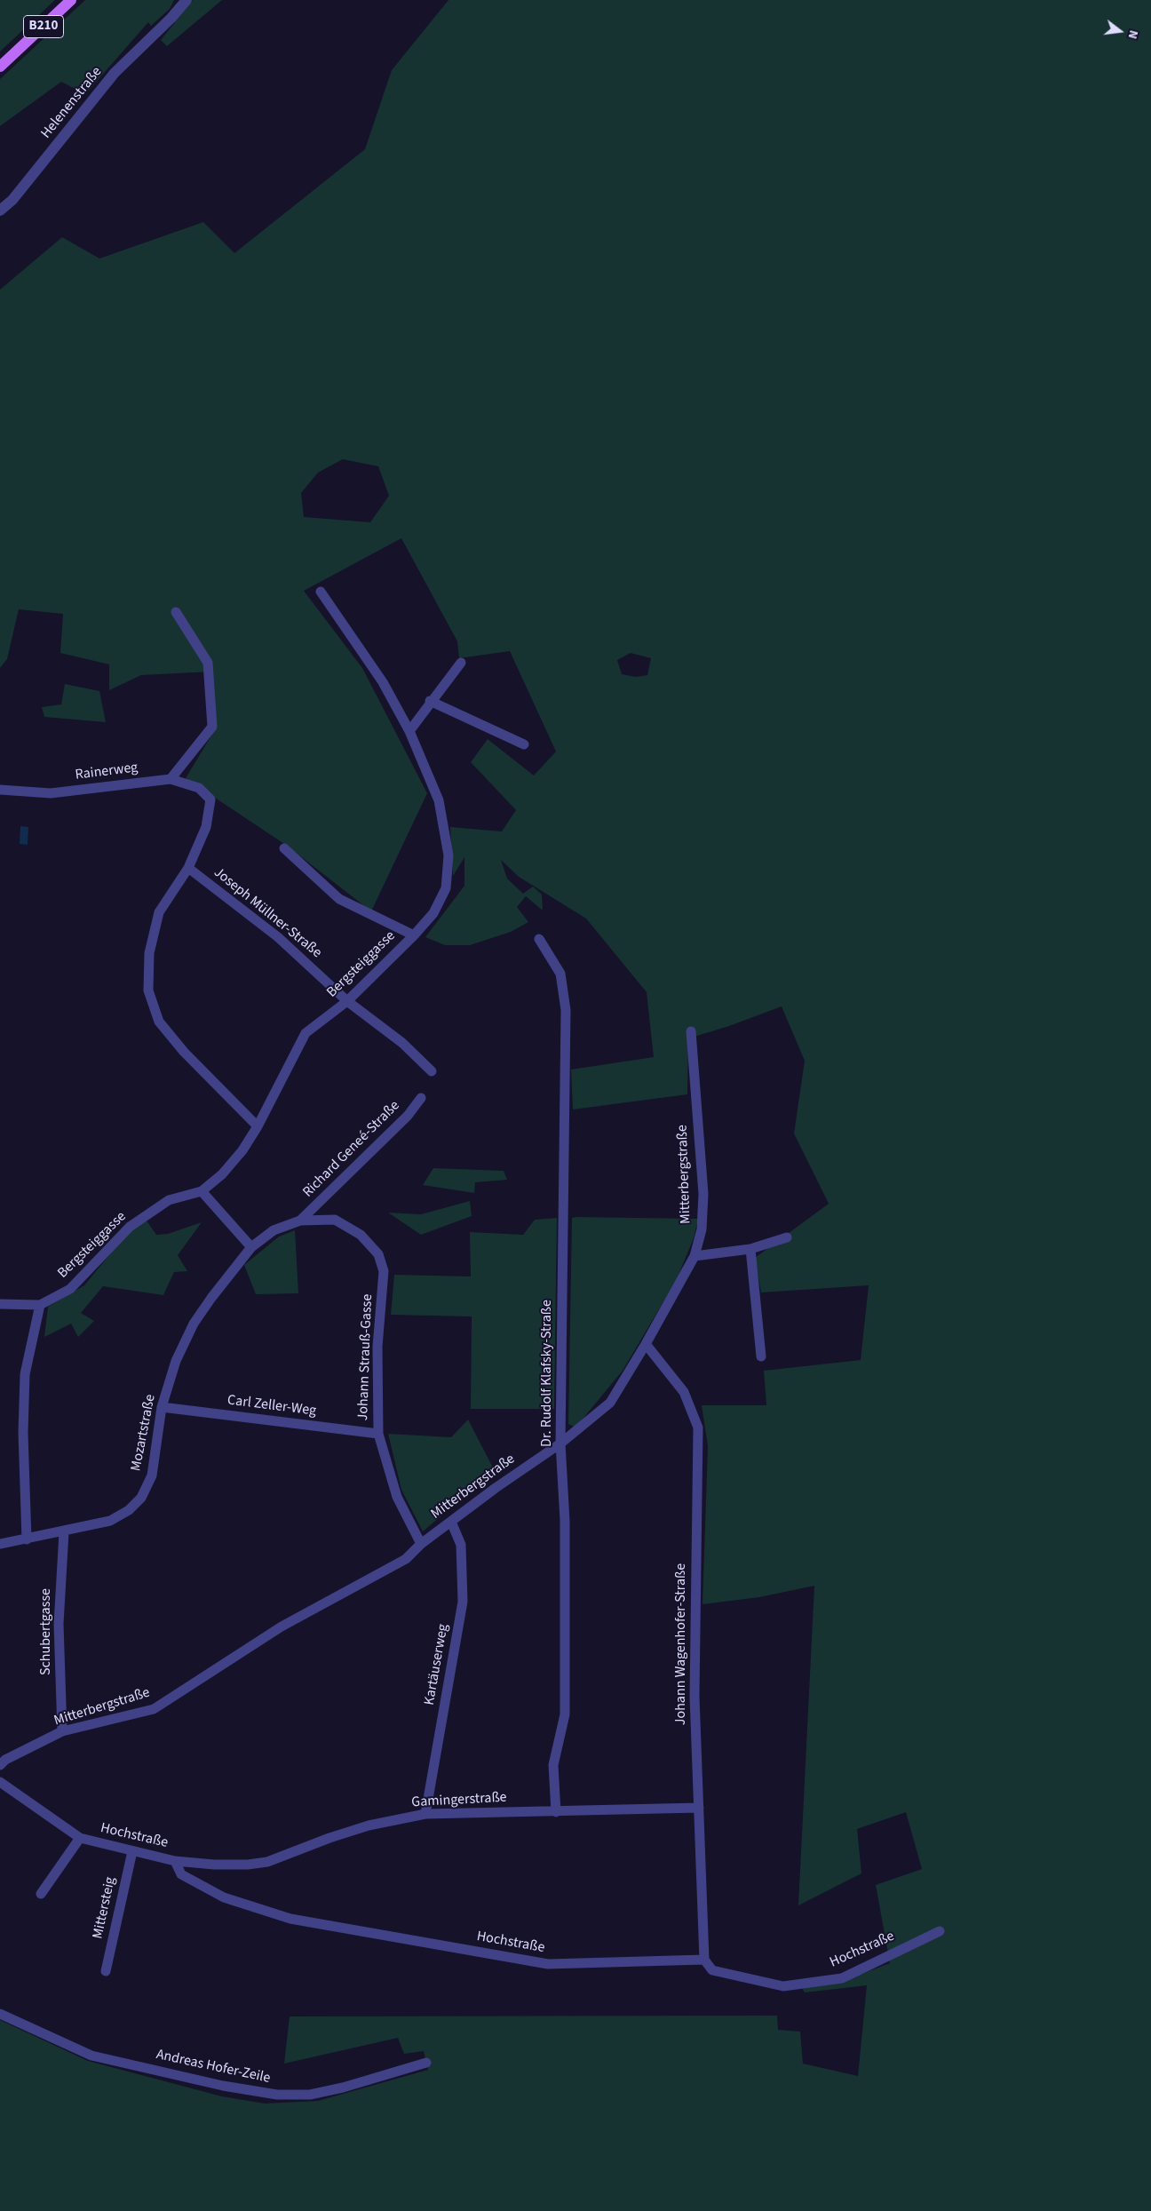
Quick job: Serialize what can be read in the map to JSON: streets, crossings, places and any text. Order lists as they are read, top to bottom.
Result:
{
  "streets": {
    "main road": ["B210"],
    "street": [
      "Helenenstraße",
      "Rainerweg",
      "Joseph Müllner-Straße",
      "Bergsteiggasse",
      "Richard Geneé-Straße",
      "Mitterbergstraße",
      "Johann Strauß-Gasse",
      "Dr. Rudolf Klafsky-Straße",
      "Carl Zeller-Weg",
      "Mozartstraße",
      "Schubertgasse",
      "Johann Wagenhofer-Straße",
      "Kartäuserweg",
      "Gamingerstraße",
      "Hochstraße",
      "Mittersteig",
      "Andreas Hofer-Zeile"
    ]
  },
  "crossings": [
    ["Rainerweg", "Joseph Müllner-Straße"],
    ["Joseph Müllner-Straße", "Bergsteiggasse"],
    ["Richard Geneé-Straße", "Johann Strauß-Gasse"],
    ["Richard Geneé-Straße", "Mozartstraße"],
    ["Mitterbergstraße", "Johann Strauß-Gasse"],
    ["Mitterbergstraße", "Dr. Rudolf Klafsky-Straße"],
    ["Mitterbergstraße", "Schubertgasse"],
    ["Mitterbergstraße", "Johann Wagenhofer-Straße"],
    ["Mitterbergstraße", "Kartäuserweg"],
    ["Johann Strauß-Gasse", "Carl Zeller-Weg"],
    ["Johann Strauß-Gasse", "Mozartstraße"],
    ["Dr. Rudolf Klafsky-Straße", "Gamingerstraße"],
    ["Carl Zeller-Weg", "Mozartstraße"],
    ["Mozartstraße", "Schubertgasse"],
    ["Johann Wagenhofer-Straße", "Gamingerstraße"],
    ["Johann Wagenhofer-Straße", "Hochstraße"],
    ["Kartäuserweg", "Gamingerstraße"],
    ["Gamingerstraße", "Hochstraße"],
    ["Hochstraße", "Mittersteig"]
  ],
  "north": "right"
}
